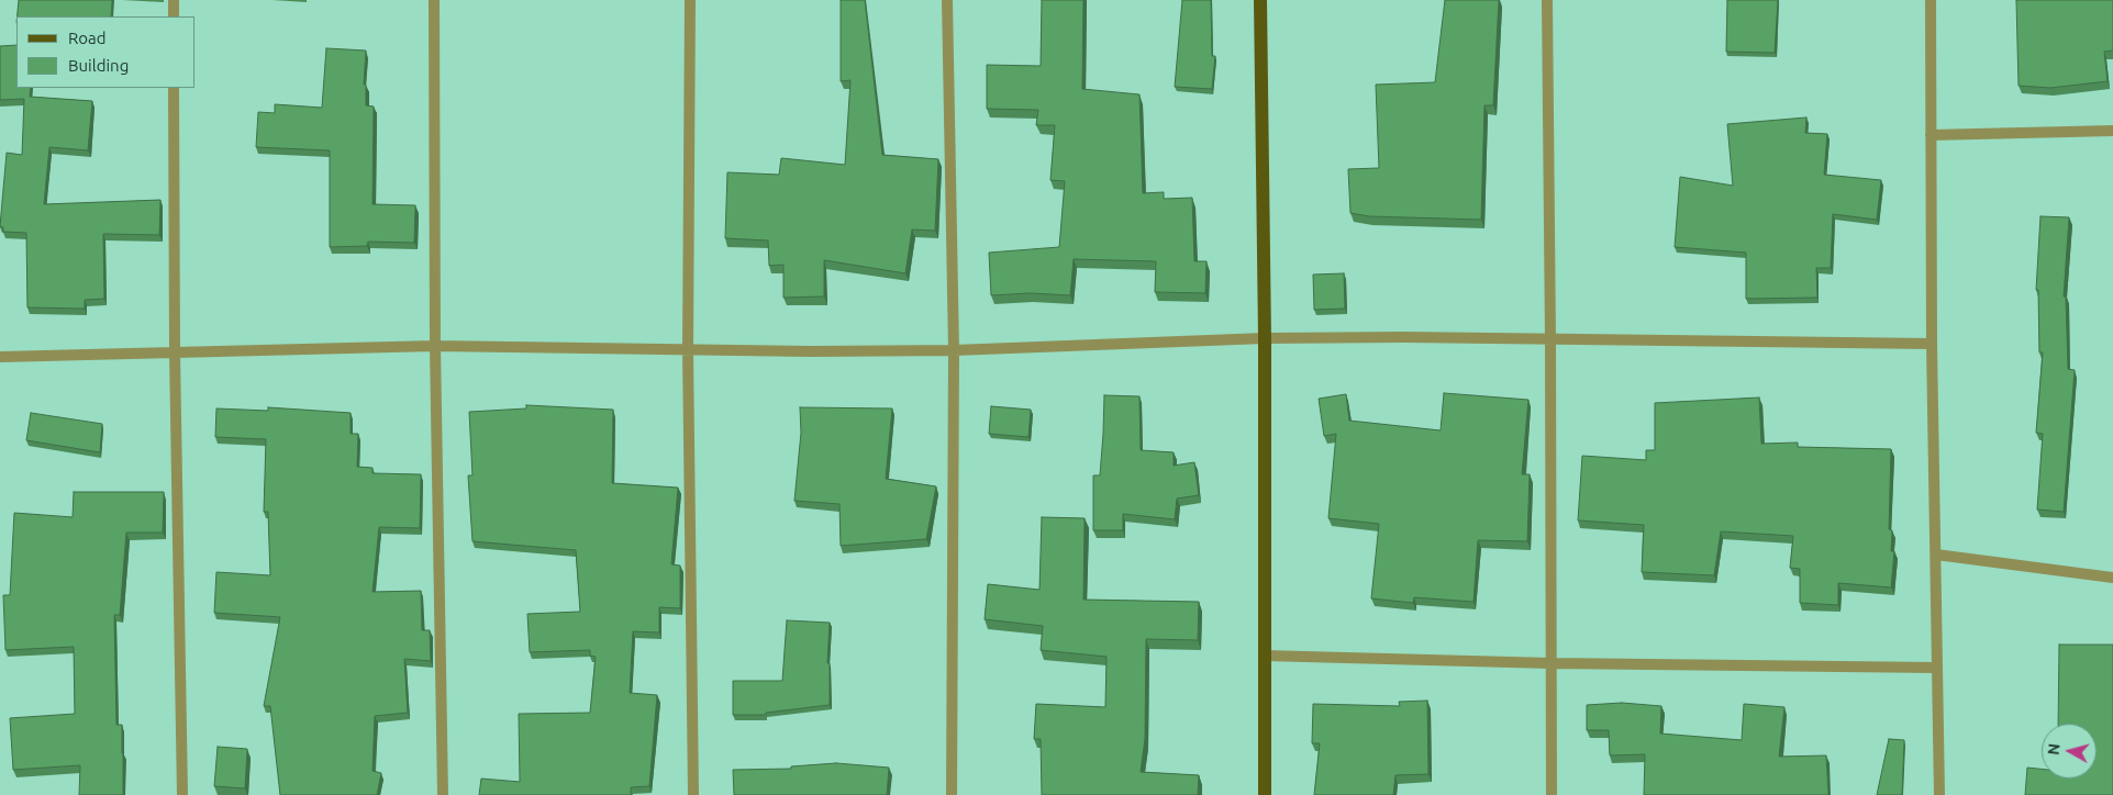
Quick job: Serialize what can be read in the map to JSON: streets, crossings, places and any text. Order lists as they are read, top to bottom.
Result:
{
  "legend": ["Road", "Building"],
  "north": "left"
}
